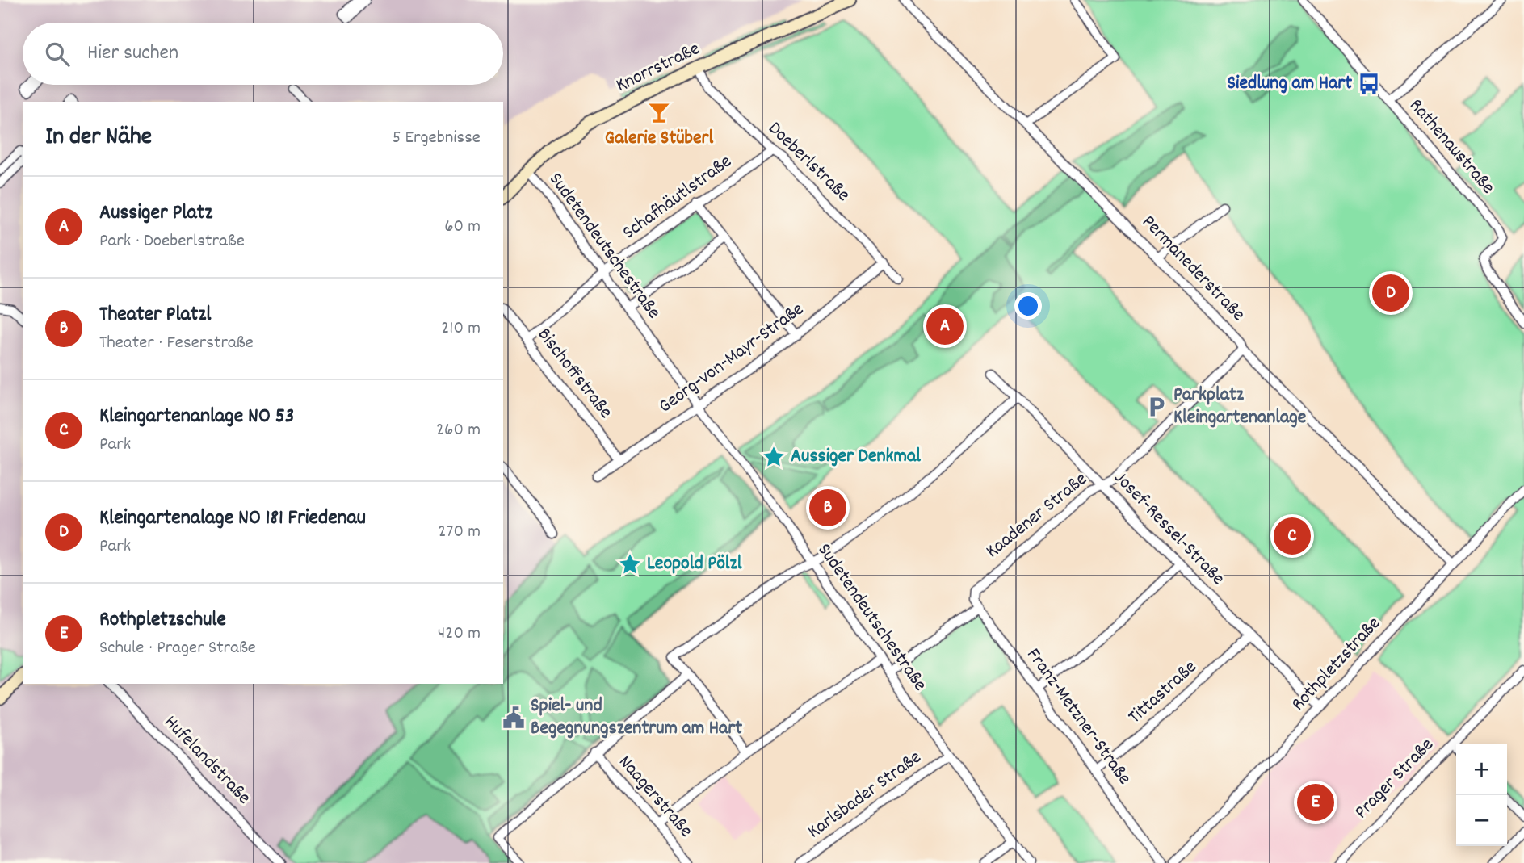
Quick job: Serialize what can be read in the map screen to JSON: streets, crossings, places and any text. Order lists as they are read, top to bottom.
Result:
{
  "streets": {
    "street": [
      "Knorrstraße",
      "Rathenaustraße",
      "Doeberlstraße",
      "Schafhäutlstraße",
      "Sudetendeutschestraße",
      "Permanederstraße",
      "Georg-von-Mayr-Straße",
      "Bischoffstraße",
      "Kaadener Straße",
      "Josef-Ressel-Straße",
      "Rothpletzstraße",
      "Tittastraße",
      "Franz-Metzner-Straße",
      "Hufelandstraße",
      "Prager Straße",
      "Karlsbader Straße",
      "Naagerstraße"
    ]
  },
  "crossings": [
    ["Knorrstraße", "Doeberlstraße"],
    ["Knorrstraße", "Sudetendeutschestraße"],
    ["Doeberlstraße", "Schafhäutlstraße"],
    ["Doeberlstraße", "Georg-von-Mayr-Straße"],
    ["Schafhäutlstraße", "Sudetendeutschestraße"],
    ["Schafhäutlstraße", "Bischoffstraße"],
    ["Sudetendeutschestraße", "Georg-von-Mayr-Straße"],
    ["Sudetendeutschestraße", "Karlsbader Straße"],
    ["Permanederstraße", "Kaadener Straße"],
    ["Permanederstraße", "Rothpletzstraße"],
    ["Georg-von-Mayr-Straße", "Bischoffstraße"],
    ["Kaadener Straße", "Josef-Ressel-Straße"],
    ["Kaadener Straße", "Franz-Metzner-Straße"],
    ["Josef-Ressel-Straße", "Rothpletzstraße"],
    ["Josef-Ressel-Straße", "Tittastraße"],
    ["Tittastraße", "Franz-Metzner-Straße"]
  ],
  "places": {
    "bus stop": ["Siedlung am Hart"],
    "bar": ["Galerie Stüberl"],
    "parking": ["Parkplatz Kleingartenanlage"],
    "place": ["Aussiger Denkmal", "Leopold Pölzl"],
    "public building": ["Spiel- und Begegnungszentrum am Hart"]
  },
  "page": {
    "search": "Hier suchen",
    "heading": ["In der Nähe", "5 Ergebnisse"],
    "list": [
      {
        "mark": "A",
        "name": "Aussiger Platz",
        "note": "Park · Doeberlstraße",
        "value": "60 m"
      },
      {
        "mark": "B",
        "name": "Theater Platzl",
        "note": "Theater · Feserstraße",
        "value": "210 m"
      },
      {
        "mark": "C",
        "name": "Kleingartenanlage NO 53",
        "note": "Park",
        "value": "260 m"
      },
      {
        "mark": "D",
        "name": "Kleingartenalage NO 181 Friedenau",
        "note": "Park",
        "value": "270 m"
      },
      {
        "mark": "E",
        "name": "Rothpletzschule",
        "note": "Schule · Prager Straße",
        "value": "420 m"
      }
    ],
    "pins": [
      "D",
      "A",
      "B",
      "C",
      "E"
    ],
    "map_buttons": ["+", "−"]
  }
}
